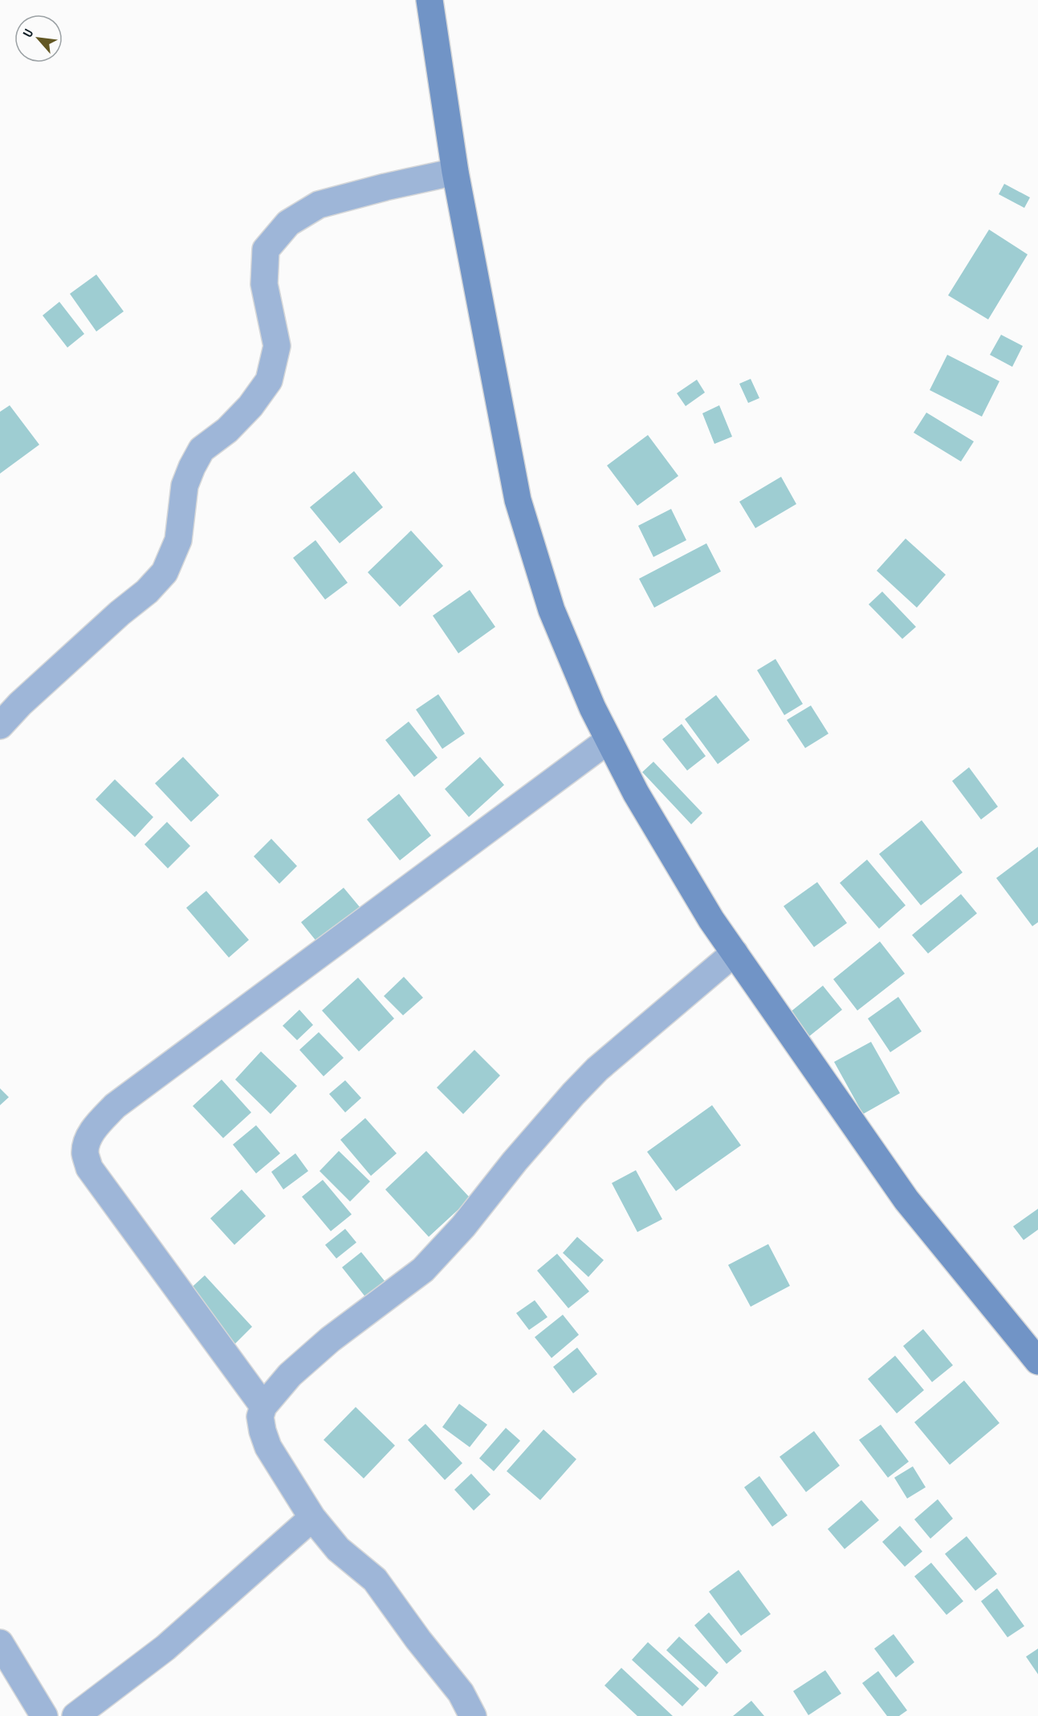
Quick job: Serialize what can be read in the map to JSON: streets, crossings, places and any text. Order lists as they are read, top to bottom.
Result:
{
  "north": "top left"
}
